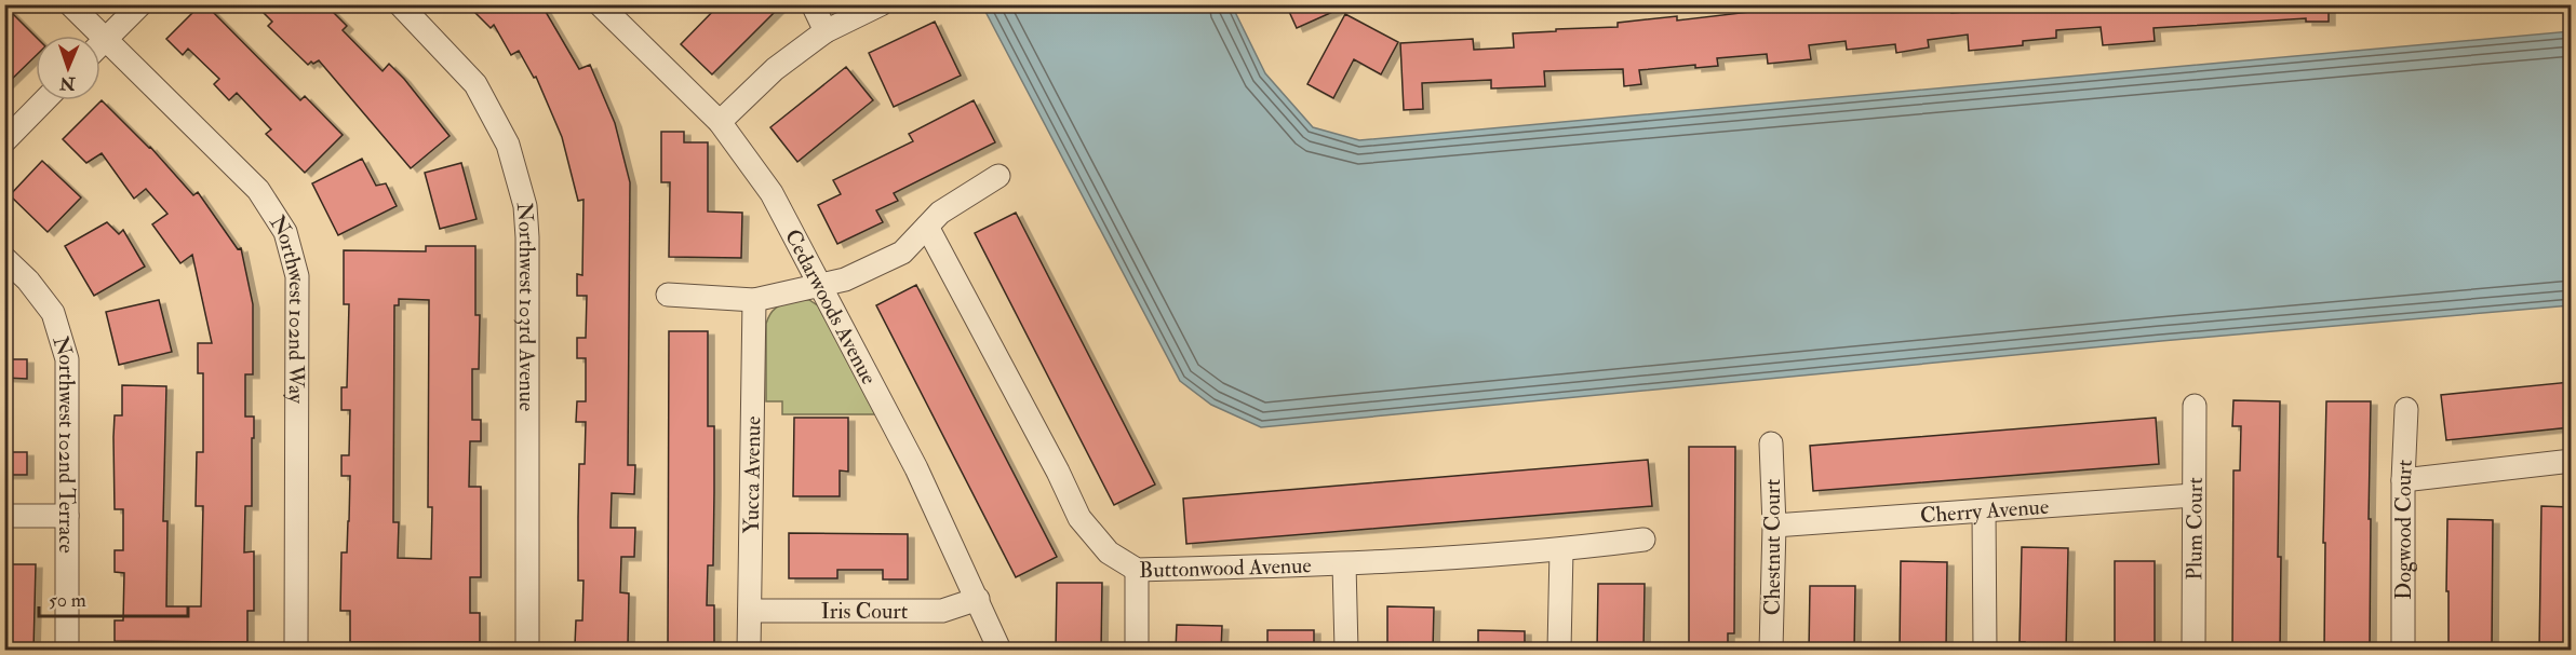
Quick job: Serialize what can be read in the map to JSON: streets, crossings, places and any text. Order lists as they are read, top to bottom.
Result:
{
  "streets": {
    "street": [
      "Cedarwoods Avenue",
      "Northwest 103rd Avenue",
      "Northwest 102nd Way",
      "Northwest 102nd Terrace",
      "Yucca Avenue",
      "Cherry Avenue",
      "Plum Court",
      "Dogwood Court",
      "Chestnut Court",
      "Buttonwood Avenue",
      "Iris Court"
    ]
  },
  "crossings": [
    ["Cedarwoods Avenue", "Iris Court"],
    ["Yucca Avenue", "Iris Court"],
    ["Cherry Avenue", "Plum Court"],
    ["Cherry Avenue", "Chestnut Court"]
  ],
  "scale_bar": "50 m",
  "north": "bottom"
}
